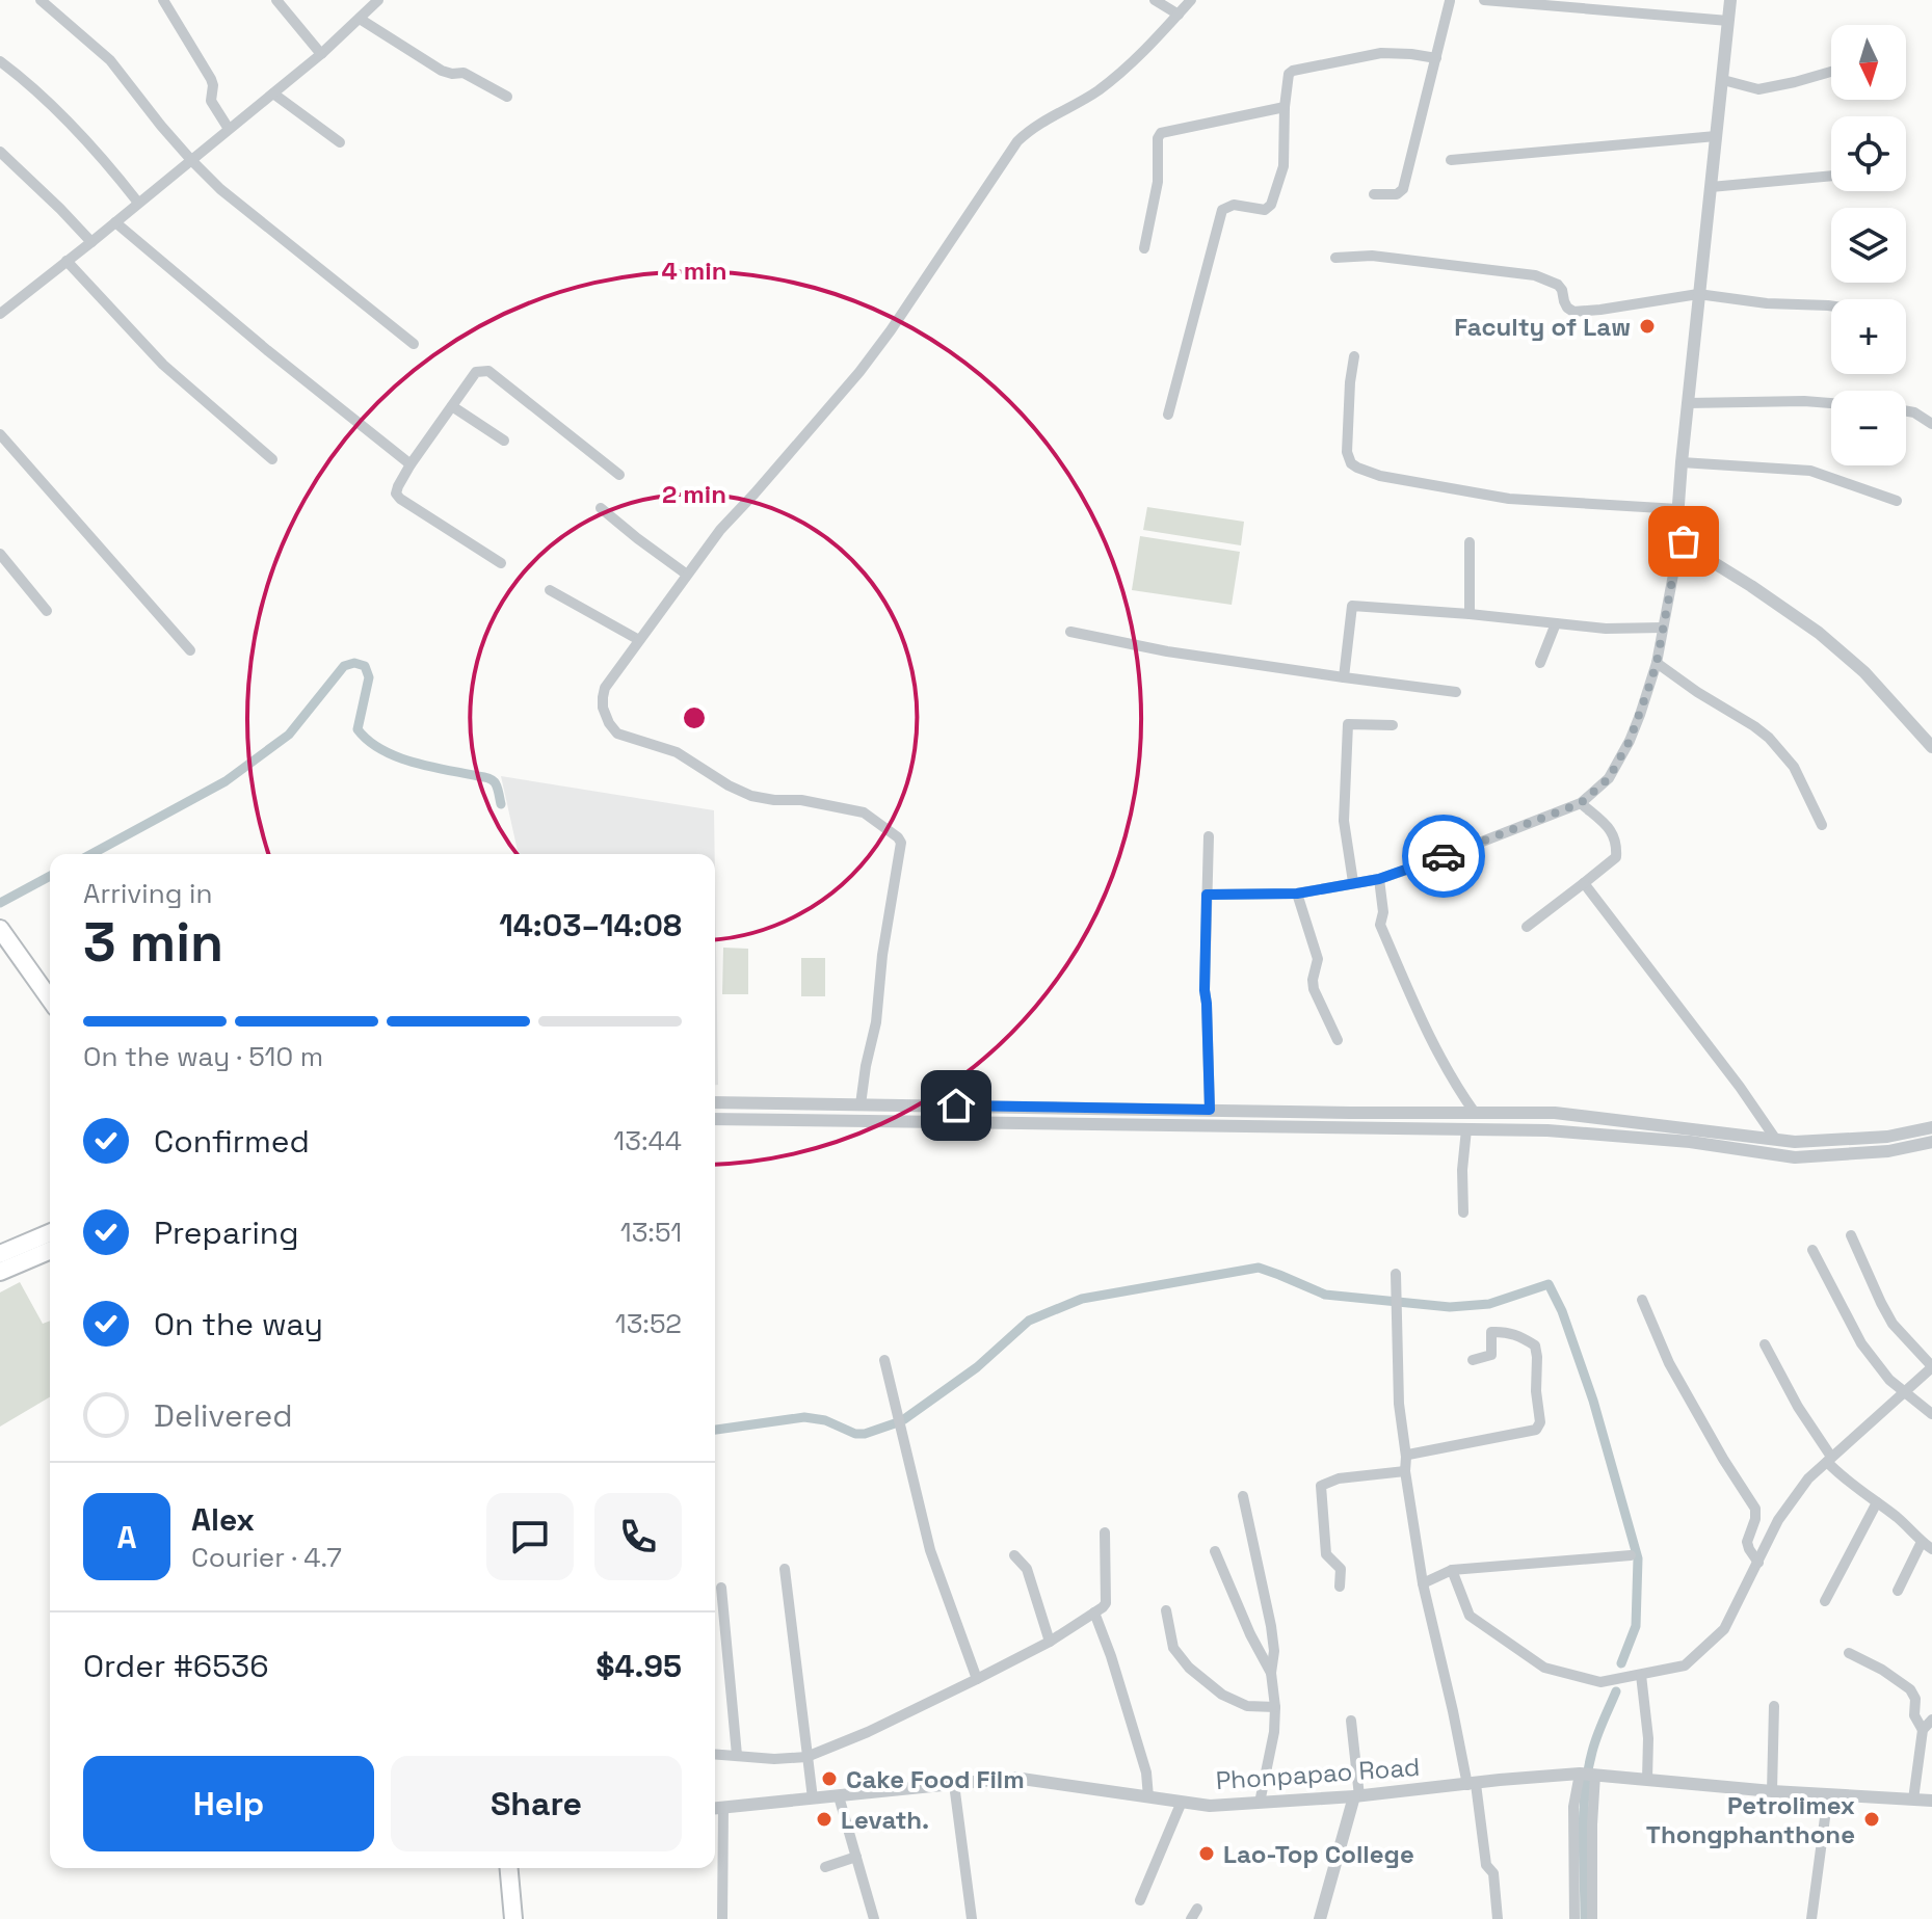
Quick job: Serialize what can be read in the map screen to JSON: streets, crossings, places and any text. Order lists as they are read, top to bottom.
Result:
{
  "streets": {
    "street": ["Phonpapao Road"]
  },
  "places": [
    "Faculty of Law",
    "Cake Food Film",
    "Levath.",
    "Petrolimex Thongphanthone",
    "Lao-Top College"
  ],
  "north": "bottom",
  "page": {
    "map_buttons": ["+", "−"],
    "heading": ["3 min", "Arriving in", "14:03–14:08"],
    "panel": [
      "Alex",
      "Courier · 4.7",
      "Order #6536",
      "$4.95"
    ],
    "bar": "On the way · 510 m",
    "list": [
      ["Confirmed", "13:44"],
      ["Preparing", "13:51"],
      ["On the way", "13:52"],
      "Delivered"
    ],
    "round": "A",
    "buttons": ["Help", "Share"]
  },
  "rings": ["4 min", "2 min"]
}
